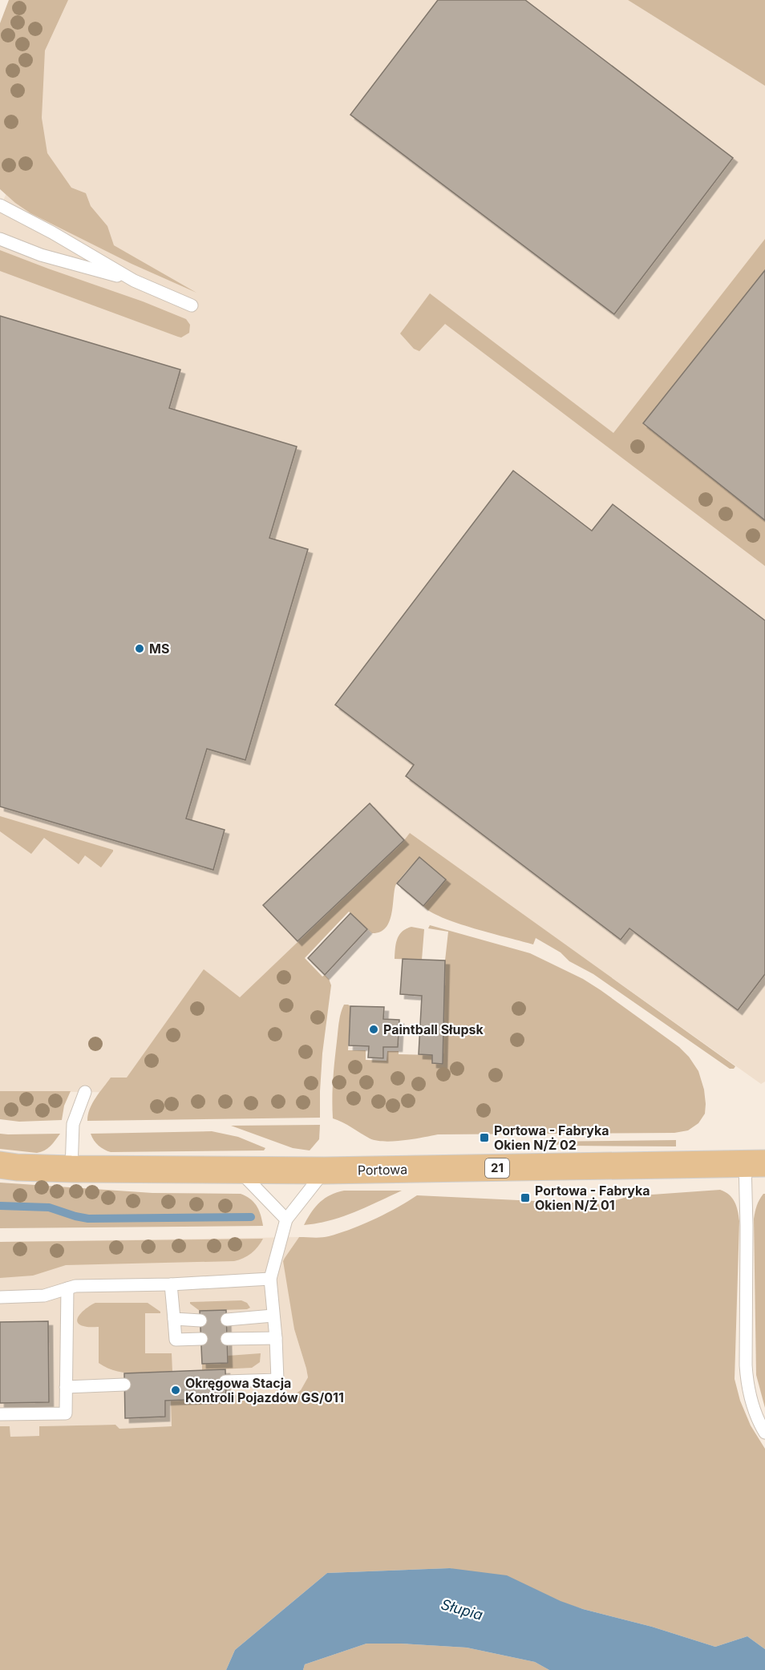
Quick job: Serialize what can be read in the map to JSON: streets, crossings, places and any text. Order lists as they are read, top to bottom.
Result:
{
  "streets": {
    "main road": ["21", "Portowa"]
  },
  "water": ["Słupia"],
  "places": {
    "other": ["MS", "Paintball Słupsk", "Okręgowa Stacja Kontroli Pojazdów GS/011"],
    "transit": ["Portowa - Fabryka Okien N/Ż 02", "Portowa - Fabryka Okien N/Ż 01"]
  }
}
